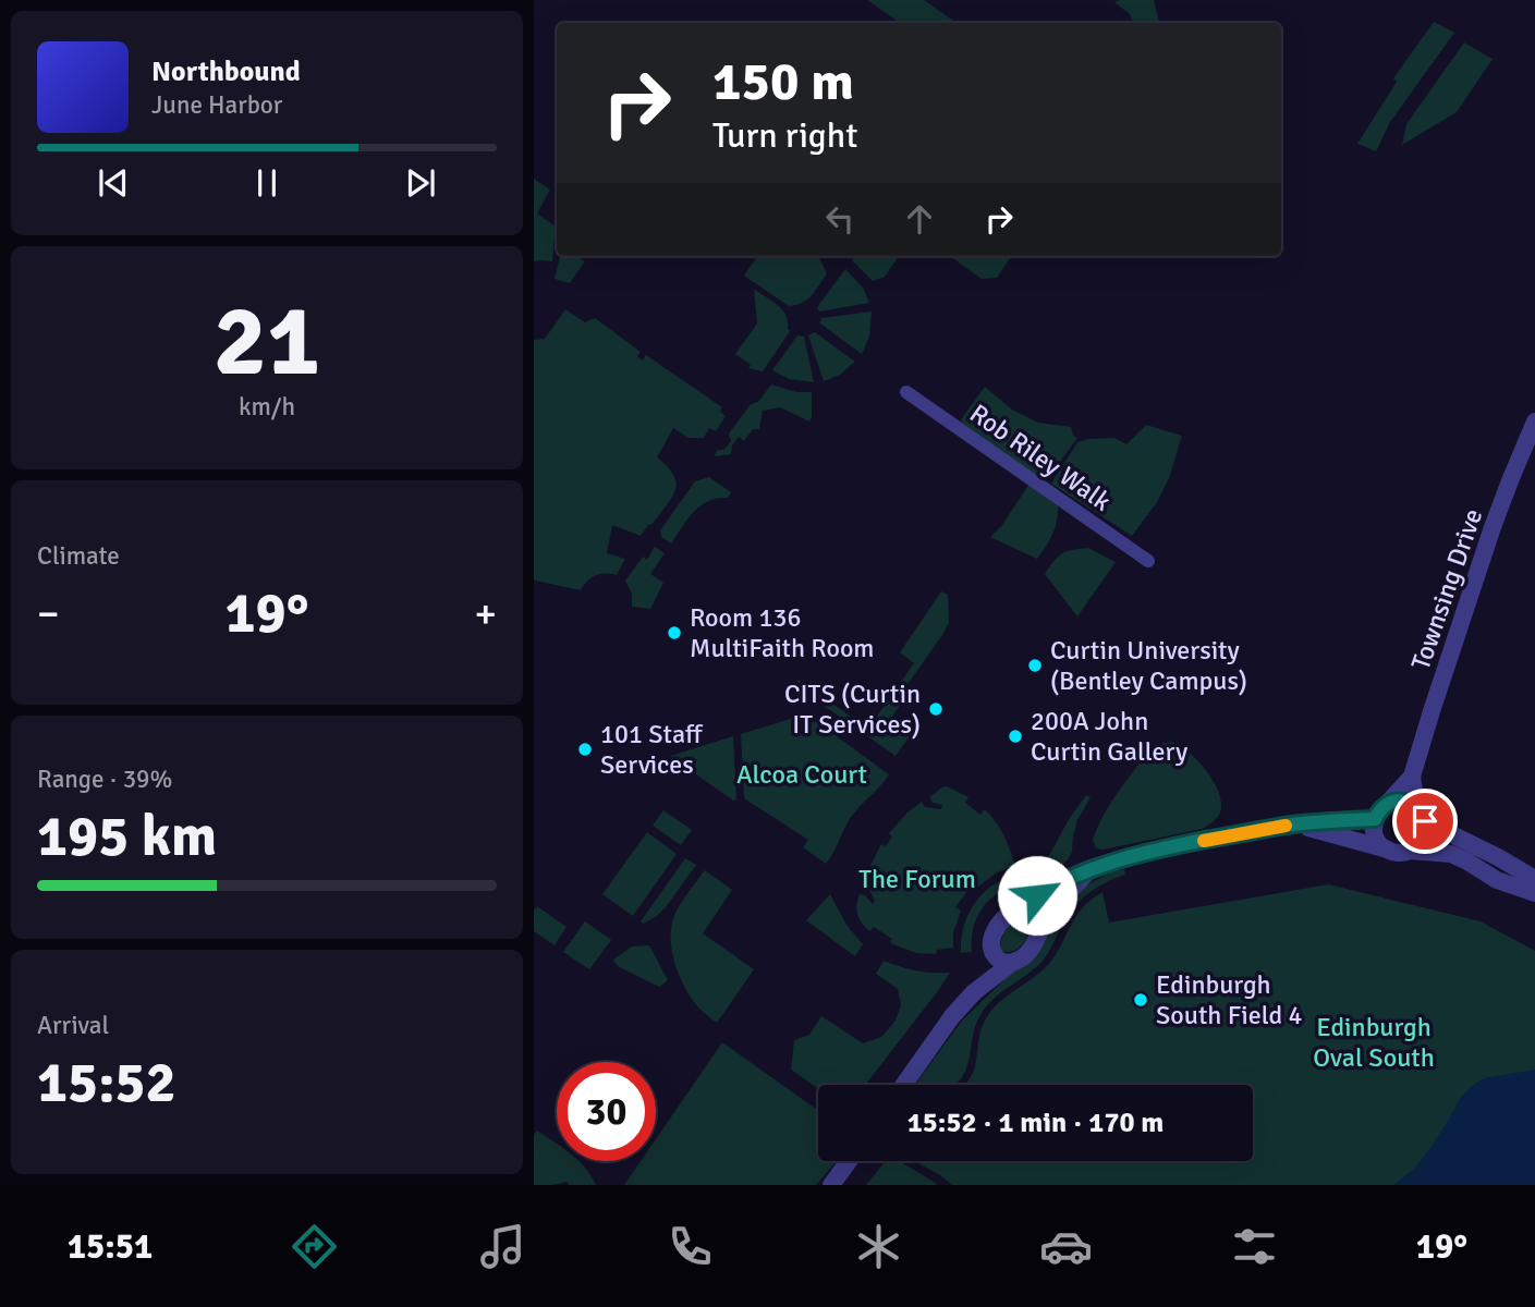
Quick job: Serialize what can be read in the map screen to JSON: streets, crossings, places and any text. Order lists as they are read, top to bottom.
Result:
{
  "streets": {
    "street": ["Rob Riley Walk", "Townsing Drive"]
  },
  "parks": ["Alcoa Court", "The Forum", "Edinburgh Oval South"],
  "places": [
    "Room 136 MultiFaith Room",
    "Curtin University (Bentley Campus)",
    "CITS (Curtin IT Services)",
    "200A John Curtin Gallery",
    "101 Staff Services",
    "Edinburgh South Field 4"
  ],
  "page": {
    "turn": ["150 m", "Turn right"],
    "song": ["Northbound", "June Harbor"],
    "tile": [
      ["21", "km/h"],
      "Climate",
      ["Range · 39%", "195 km"],
      ["Arrival", "15:52"]
    ],
    "heat": ["−", "19°", "+"],
    "limit": "30",
    "trip": "15:52 · 1 min · 170 m",
    "tabs": ["15:51", "19°"]
  }
}
